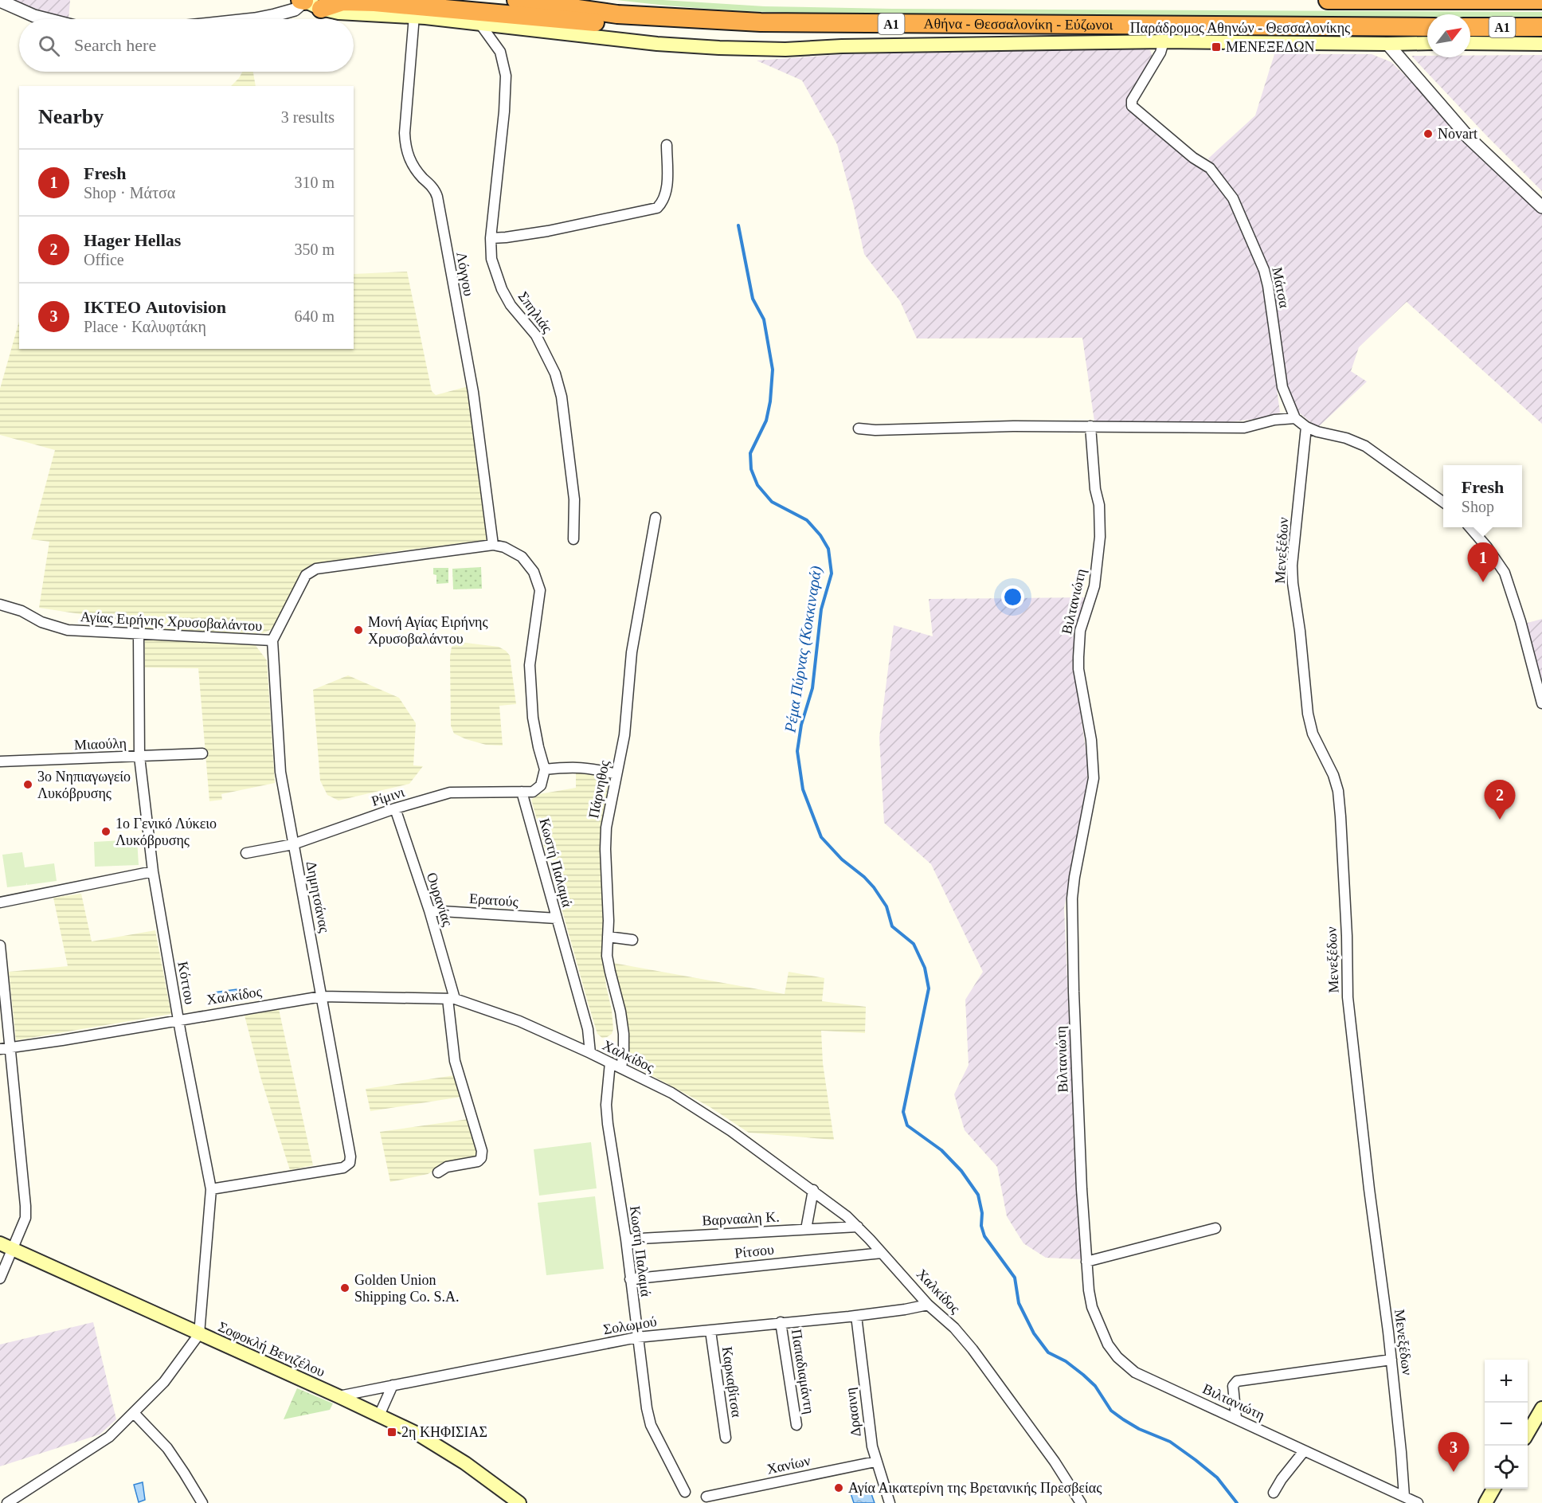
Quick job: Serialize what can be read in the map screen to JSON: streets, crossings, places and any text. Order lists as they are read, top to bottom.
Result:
{
  "streets": {
    "highway": ["Α1", "Αθήνα - Θεσσαλονίκη - Εύζωνοι"],
    "main road": ["Παράδρομος Αθηνών - Θεσσαλονίκης", "Σοφοκλή Βενιζέλου"],
    "street": [
      "Λόγγου",
      "Μάτσα",
      "Σπηλιάς",
      "Μενεξέδων",
      "Βιλτανιώτη",
      "Αγίας Ειρήνης Χρυσοβαλάντου",
      "Μιαούλη",
      "Πάρνηθος",
      "Ρίμινι",
      "Κωστή Παλαμά",
      "Δημητσάνας",
      "Ουρανίας",
      "Ερατούς",
      "Κόττου",
      "Χαλκίδος",
      "Βαρνααλη Κ.",
      "Ρίτσου",
      "Σολωμού",
      "Παπαδιαμάντη",
      "Καρκαβίτσα",
      "Δρασινη",
      "Χανίων"
    ]
  },
  "crossings": [
    ["Παράδρομος Αθηνών - Θεσσαλονίκης", "Λόγγου"],
    ["Παράδρομος Αθηνών - Θεσσαλονίκης", "Μάτσα"],
    ["Παράδρομος Αθηνών - Θεσσαλονίκης", "Σπηλιάς"],
    ["Λόγγου", "Αγίας Ειρήνης Χρυσοβαλάντου"],
    ["Μάτσα", "Μενεξέδων"],
    ["Μενεξέδων", "Βιλτανιώτη"],
    ["Αγίας Ειρήνης Χρυσοβαλάντου", "Ρίμινι"],
    ["Αγίας Ειρήνης Χρυσοβαλάντου", "Δημητσάνας"],
    ["Αγίας Ειρήνης Χρυσοβαλάντου", "Κόττου"],
    ["Μιαούλη", "Κόττου"],
    ["Πάρνηθος", "Χαλκίδος"],
    ["Ρίμινι", "Κωστή Παλαμά"],
    ["Ρίμινι", "Δημητσάνας"],
    ["Ρίμινι", "Ουρανίας"],
    ["Κωστή Παλαμά", "Ερατούς"],
    ["Κωστή Παλαμά", "Χαλκίδος"],
    ["Κωστή Παλαμά", "Βαρνααλη Κ."],
    ["Κωστή Παλαμά", "Ρίτσου"],
    ["Κωστή Παλαμά", "Σολωμού"],
    ["Δημητσάνας", "Κόττου"],
    ["Δημητσάνας", "Χαλκίδος"],
    ["Ουρανίας", "Ερατούς"],
    ["Ουρανίας", "Χαλκίδος"],
    ["Κόττου", "Χαλκίδος"],
    ["Κόττου", "Σοφοκλή Βενιζέλου"],
    ["Χαλκίδος", "Βαρνααλη Κ."],
    ["Χαλκίδος", "Ρίτσου"],
    ["Χαλκίδος", "Σολωμού"],
    ["Σολωμού", "Σοφοκλή Βενιζέλου"],
    ["Σολωμού", "Παπαδιαμάντη"],
    ["Σολωμού", "Καρκαβίτσα"],
    ["Σολωμού", "Δρασινη"],
    ["Δρασινη", "Χανίων"]
  ],
  "water": ["Ρέμα Πύρνας (Κοκκιναρά)"],
  "places": {
    "transit": ["ΜΕΝΕΞΕΔΩΝ", "2η ΚΗΦΙΣΙΑΣ"],
    "other": [
      "Novart",
      "Μονή Αγίας Ειρήνης Χρυσοβαλάντου",
      "3ο Νηπιαγωγείο Λυκόβρυσης",
      "1ο Γενικό Λύκειο Λυκόβρυσης",
      "Golden Union Shipping Co. S.A.",
      "Αγία Αικατερίνη της Βρετανικής Πρεσβείας"
    ]
  },
  "north": "top right",
  "page": {
    "search": "Search here",
    "heading": ["Nearby", "3 results"],
    "list": [
      {
        "mark": "1",
        "name": "Fresh",
        "note": "Shop · Μάτσα",
        "value": "310 m"
      },
      {
        "mark": "2",
        "name": "Hager Hellas",
        "note": "Office",
        "value": "350 m"
      },
      {
        "mark": "3",
        "name": "ΙΚΤΕΟ Autovision",
        "note": "Place · Καλυφτάκη",
        "value": "640 m"
      }
    ],
    "popup": ["Fresh", "Shop"],
    "pins": ["1", "2", "3"],
    "map_buttons": ["+", "−"]
  }
}
